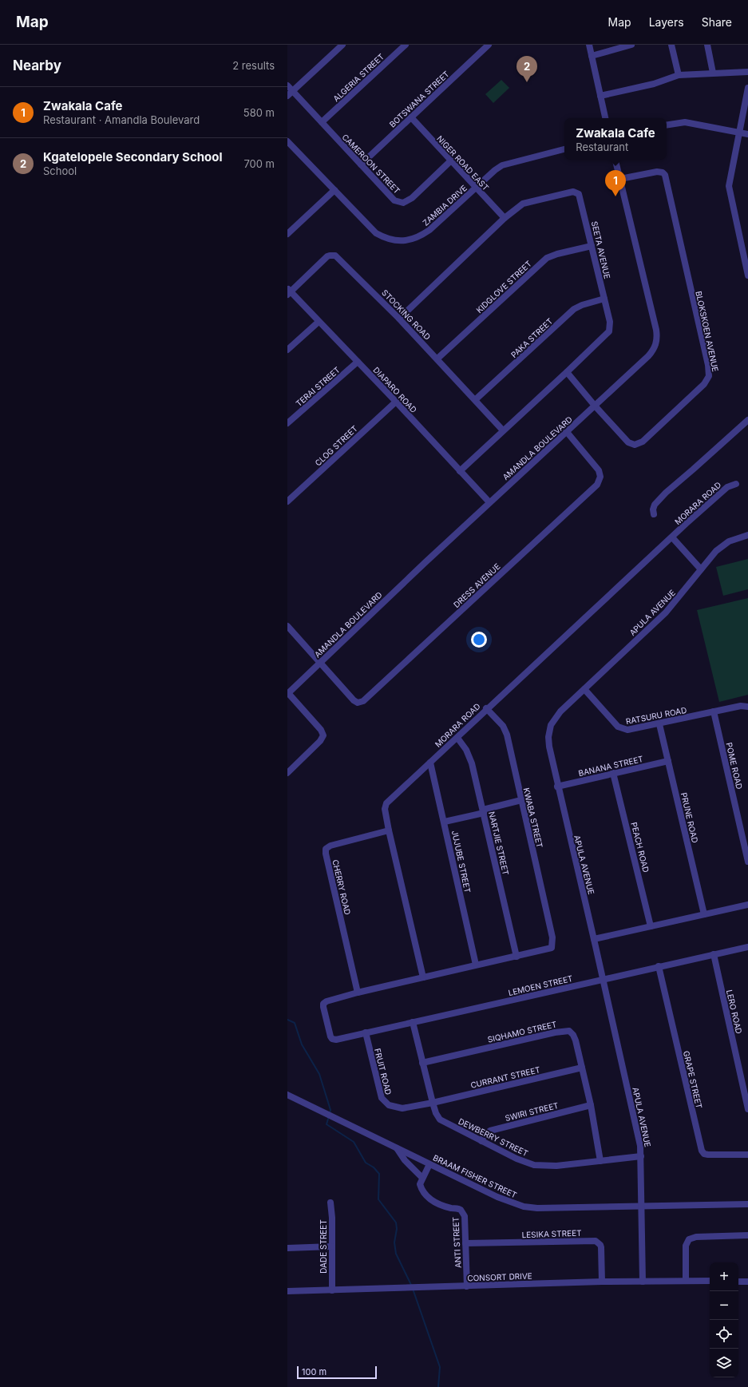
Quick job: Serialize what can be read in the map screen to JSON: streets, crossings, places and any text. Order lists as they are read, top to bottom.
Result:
{
  "streets": {
    "street": [
      "ALGERIA STREET",
      "BOTSWANA STREET",
      "NIGER ROAD EAST",
      "CAMEROON STREET",
      "ZAMBIA DRIVE",
      "SEETA AVENUE",
      "KIDGLOVE STREET",
      "STOCKING ROAD",
      "BLOKSKOEN AVENUE",
      "PAKA STREET",
      "TERAI STREET",
      "DIAPARO ROAD",
      "CLOG STREET",
      "AMANDLA BOULEVARD",
      "MORARA ROAD",
      "DRESS AVENUE",
      "APULA AVENUE",
      "RATSURU ROAD",
      "BANANA STREET",
      "POME ROAD",
      "KWABA STREET",
      "PRUNE ROAD",
      "NARTJIE STREET",
      "PEACH ROAD",
      "JUJUBE STREET",
      "CHERRY ROAD",
      "LEMOEN STREET",
      "LERO ROAD",
      "SIQHAMO STREET",
      "FRUIT ROAD",
      "CURRANT STREET",
      "GRAPE STREET",
      "SWIRI STREET",
      "DEWBERRY STREET",
      "BRAAM FISHER STREET",
      "LESIKA STREET",
      "ANTI STREET",
      "DADE STREET",
      "CONSORT DRIVE"
    ]
  },
  "crossings": [
    ["ALGERIA STREET", "CAMEROON STREET"],
    ["BOTSWANA STREET", "NIGER ROAD EAST"],
    ["BOTSWANA STREET", "CAMEROON STREET"],
    ["NIGER ROAD EAST", "CAMEROON STREET"],
    ["NIGER ROAD EAST", "ZAMBIA DRIVE"],
    ["NIGER ROAD EAST", "SEETA AVENUE"],
    ["SEETA AVENUE", "KIDGLOVE STREET"],
    ["SEETA AVENUE", "STOCKING ROAD"],
    ["SEETA AVENUE", "BLOKSKOEN AVENUE"],
    ["SEETA AVENUE", "PAKA STREET"],
    ["SEETA AVENUE", "DIAPARO ROAD"],
    ["KIDGLOVE STREET", "STOCKING ROAD"],
    ["STOCKING ROAD", "PAKA STREET"],
    ["STOCKING ROAD", "DIAPARO ROAD"],
    ["BLOKSKOEN AVENUE", "AMANDLA BOULEVARD"],
    ["TERAI STREET", "DIAPARO ROAD"],
    ["DIAPARO ROAD", "CLOG STREET"],
    ["DIAPARO ROAD", "AMANDLA BOULEVARD"],
    ["AMANDLA BOULEVARD", "DRESS AVENUE"],
    ["MORARA ROAD", "KWABA STREET"],
    ["MORARA ROAD", "NARTJIE STREET"],
    ["MORARA ROAD", "JUJUBE STREET"],
    ["MORARA ROAD", "CHERRY ROAD"],
    ["APULA AVENUE", "RATSURU ROAD"],
    ["APULA AVENUE", "BANANA STREET"],
    ["APULA AVENUE", "LEMOEN STREET"],
    ["APULA AVENUE", "DEWBERRY STREET"],
    ["APULA AVENUE", "BRAAM FISHER STREET"],
    ["APULA AVENUE", "CONSORT DRIVE"],
    ["RATSURU ROAD", "POME ROAD"],
    ["RATSURU ROAD", "PRUNE ROAD"],
    ["BANANA STREET", "PRUNE ROAD"],
    ["BANANA STREET", "PEACH ROAD"],
    ["KWABA STREET", "NARTJIE STREET"],
    ["CHERRY ROAD", "LEMOEN STREET"],
    ["LEMOEN STREET", "LERO ROAD"],
    ["LEMOEN STREET", "FRUIT ROAD"],
    ["LEMOEN STREET", "GRAPE STREET"],
    ["LEMOEN STREET", "DEWBERRY STREET"],
    ["SIQHAMO STREET", "CURRANT STREET"],
    ["SIQHAMO STREET", "SWIRI STREET"],
    ["SIQHAMO STREET", "DEWBERRY STREET"],
    ["FRUIT ROAD", "CURRANT STREET"],
    ["FRUIT ROAD", "DEWBERRY STREET"],
    ["CURRANT STREET", "DEWBERRY STREET"],
    ["SWIRI STREET", "DEWBERRY STREET"],
    ["LESIKA STREET", "ANTI STREET"],
    ["LESIKA STREET", "CONSORT DRIVE"],
    ["ANTI STREET", "CONSORT DRIVE"],
    ["DADE STREET", "CONSORT DRIVE"]
  ],
  "scale_bar": "100 m",
  "page": {
    "header": "Map",
    "nav": ["Map", "Layers", "Share"],
    "heading": ["Nearby", "2 results"],
    "pins": ["2", "1"],
    "list": [
      {
        "mark": "1",
        "name": "Zwakala Cafe",
        "note": "Restaurant · Amandla Boulevard",
        "value": "580 m"
      },
      {
        "mark": "2",
        "name": "Kgatelopele Secondary School",
        "note": "School",
        "value": "700 m"
      }
    ],
    "popup": ["Zwakala Cafe", "Restaurant"],
    "map_buttons": ["+", "−"],
    "scale": "100 m"
  }
}
